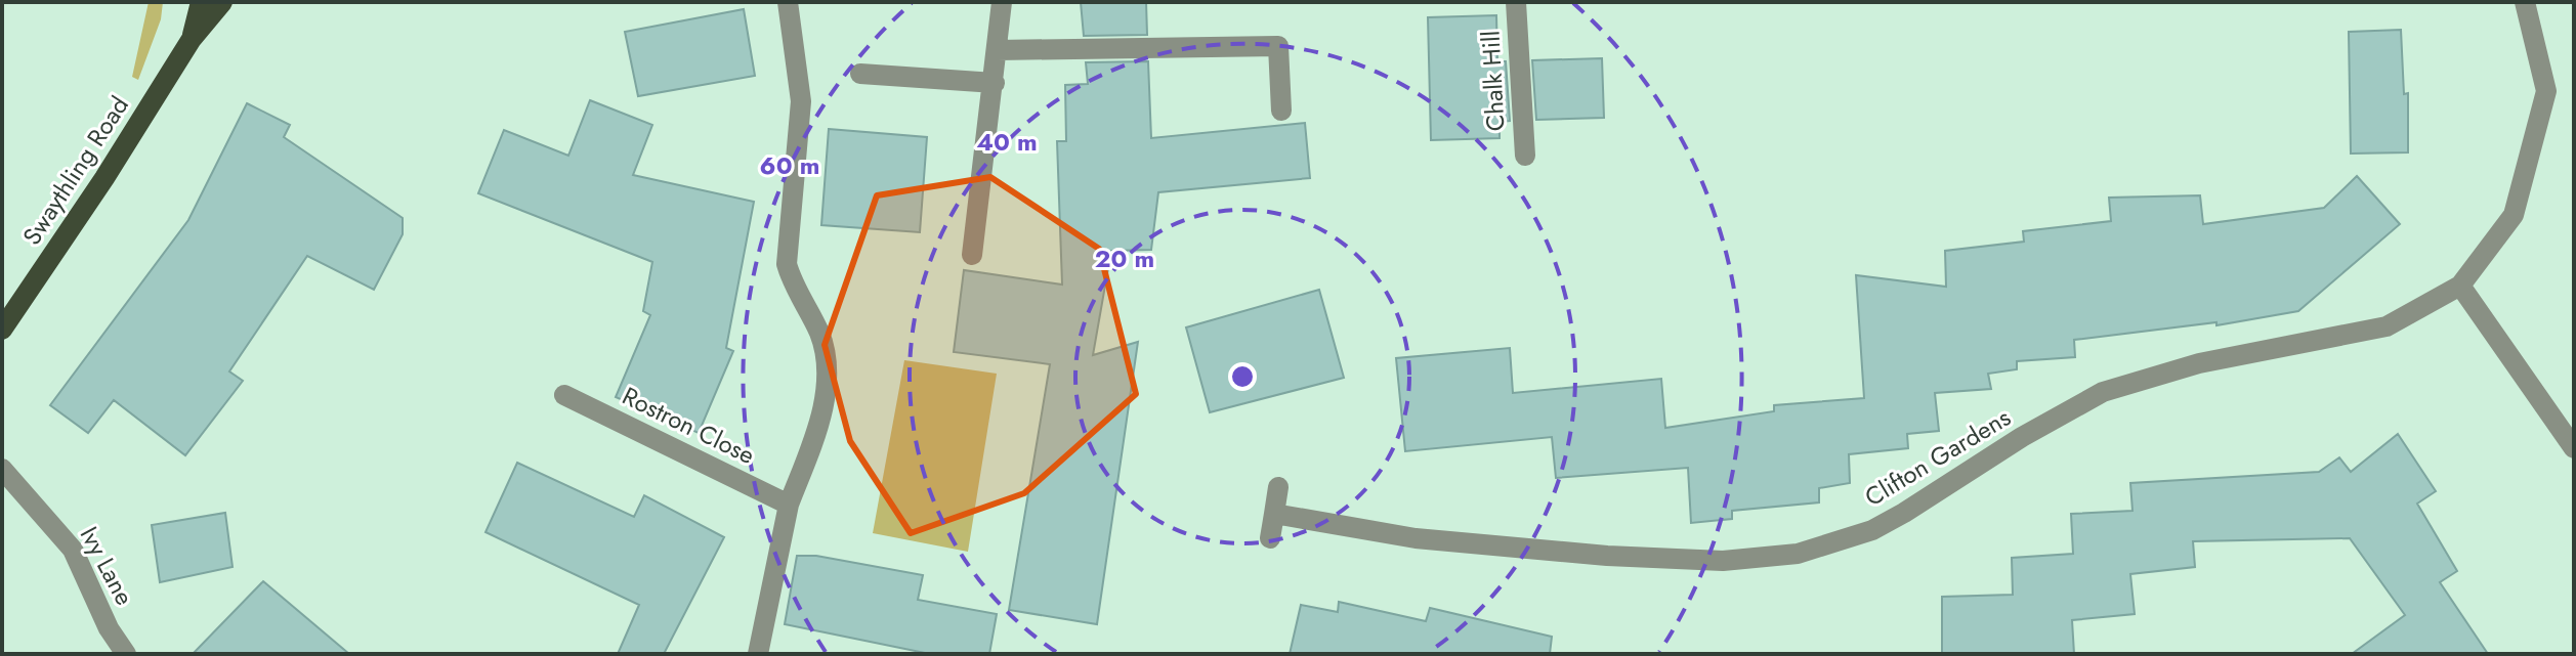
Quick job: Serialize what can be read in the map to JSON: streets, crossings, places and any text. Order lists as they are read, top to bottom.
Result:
{
  "streets": {
    "main road": ["Swaythling Road"],
    "street": [
      "Chalk Hill",
      "Rostron Close",
      "Clifton Gardens",
      "Ivy Lane"
    ]
  },
  "rings": ["40 m", "60 m", "20 m"]
}
